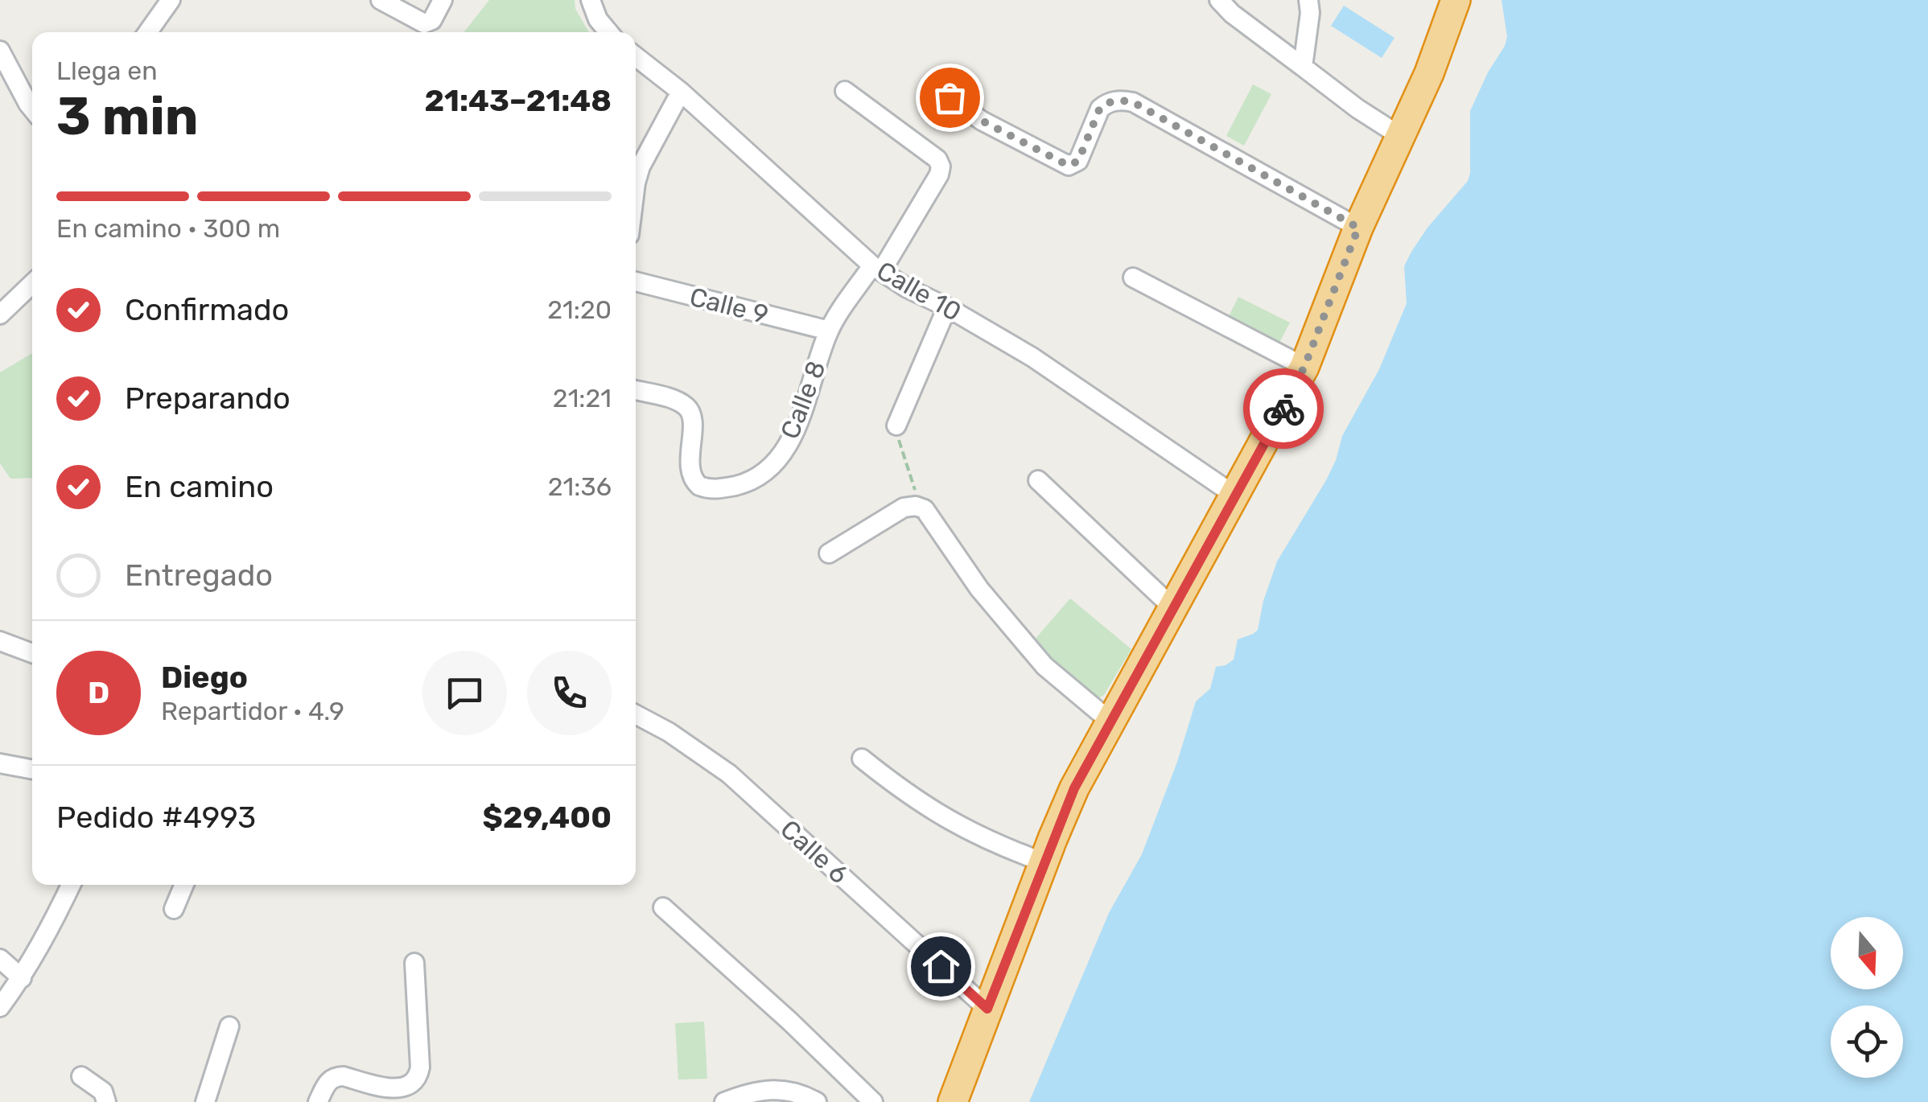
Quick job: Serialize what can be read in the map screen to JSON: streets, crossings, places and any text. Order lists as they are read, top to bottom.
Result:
{
  "streets": {
    "street": [
      "Calle 10",
      "Calle 9",
      "Calle 8",
      "Calle 6"
    ]
  },
  "crossings": [
    ["Calle 10", "Calle 8"],
    ["Calle 9", "Calle 8"]
  ],
  "north": "bottom",
  "page": {
    "heading": ["3 min", "Llega en", "21:43–21:48"],
    "panel": [
      "Diego",
      "Repartidor · 4.9",
      "Pedido #4993",
      "$29,400"
    ],
    "bar": "En camino · 300 m",
    "list": [
      ["Confirmado", "21:20"],
      ["Preparando", "21:21"],
      ["En camino", "21:36"],
      "Entregado"
    ],
    "round": "D"
  }
}
